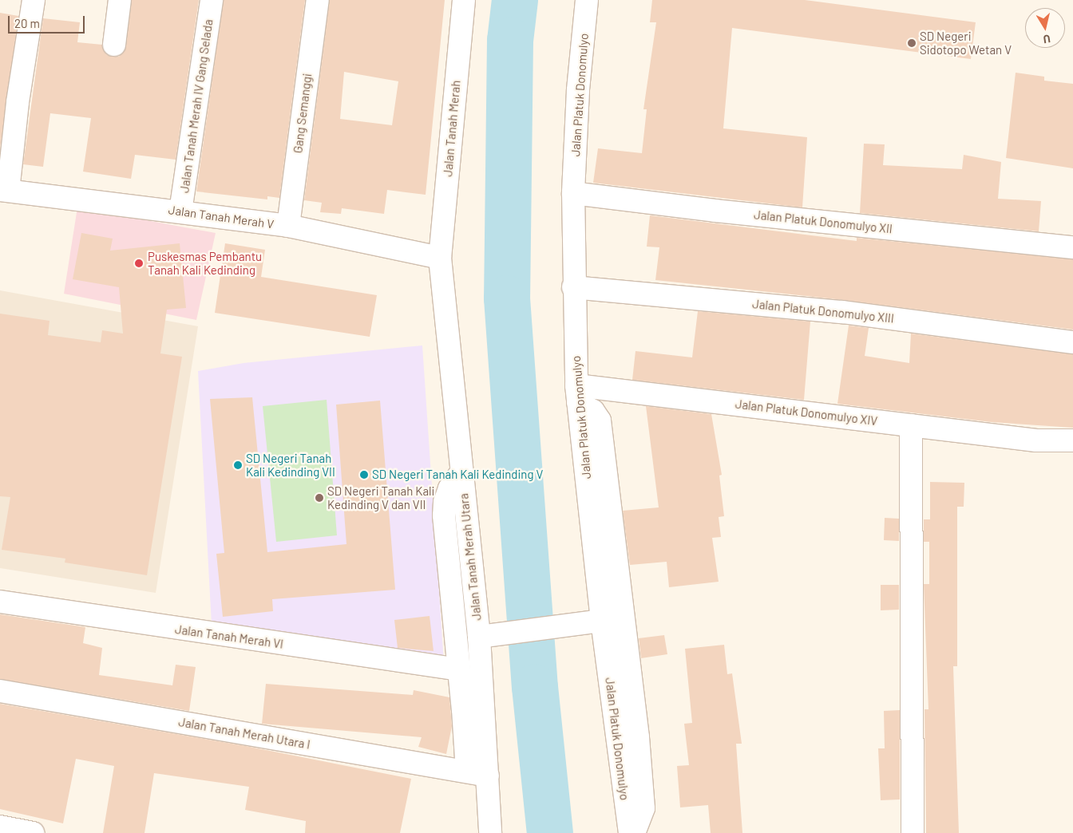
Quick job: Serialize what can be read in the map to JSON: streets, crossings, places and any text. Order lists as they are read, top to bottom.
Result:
{
  "streets": {
    "street": [
      "Jalan Platuk Donomulyo",
      "Jalan Tanah Merah IV Gang Selada",
      "Gang Semanggi",
      "Jalan Tanah Merah",
      "Jalan Tanah Merah V",
      "Jalan Platuk Donomulyo XII",
      "Jalan Platuk Donomulyo XIII",
      "Jalan Platuk Donomulyo XIV",
      "Jalan Tanah Merah Utara",
      "Jalan Tanah Merah VI",
      "Jalan Tanah Merah Utara I"
    ]
  },
  "crossings": [
    ["Jalan Platuk Donomulyo", "Jalan Platuk Donomulyo XII"],
    ["Jalan Platuk Donomulyo", "Jalan Platuk Donomulyo XIII"],
    ["Jalan Platuk Donomulyo", "Jalan Platuk Donomulyo XIV"],
    ["Jalan Tanah Merah IV Gang Selada", "Jalan Tanah Merah V"],
    ["Gang Semanggi", "Jalan Tanah Merah V"],
    ["Jalan Tanah Merah", "Jalan Tanah Merah V"],
    ["Jalan Tanah Merah", "Jalan Tanah Merah Utara"],
    ["Jalan Tanah Merah V", "Jalan Tanah Merah Utara"],
    ["Jalan Tanah Merah Utara", "Jalan Tanah Merah Utara I"]
  ],
  "places": [
    "SD Negeri Sidotopo Wetan V",
    "Puskesmas Pembantu Tanah Kali Kedinding",
    "SD Negeri Tanah Kali Kedinding VII",
    "SD Negeri Tanah Kali Kedinding V",
    "SD Negeri Tanah Kali Kedinding V dan VII"
  ],
  "scale_bar": "20 m",
  "north": "bottom"
}
